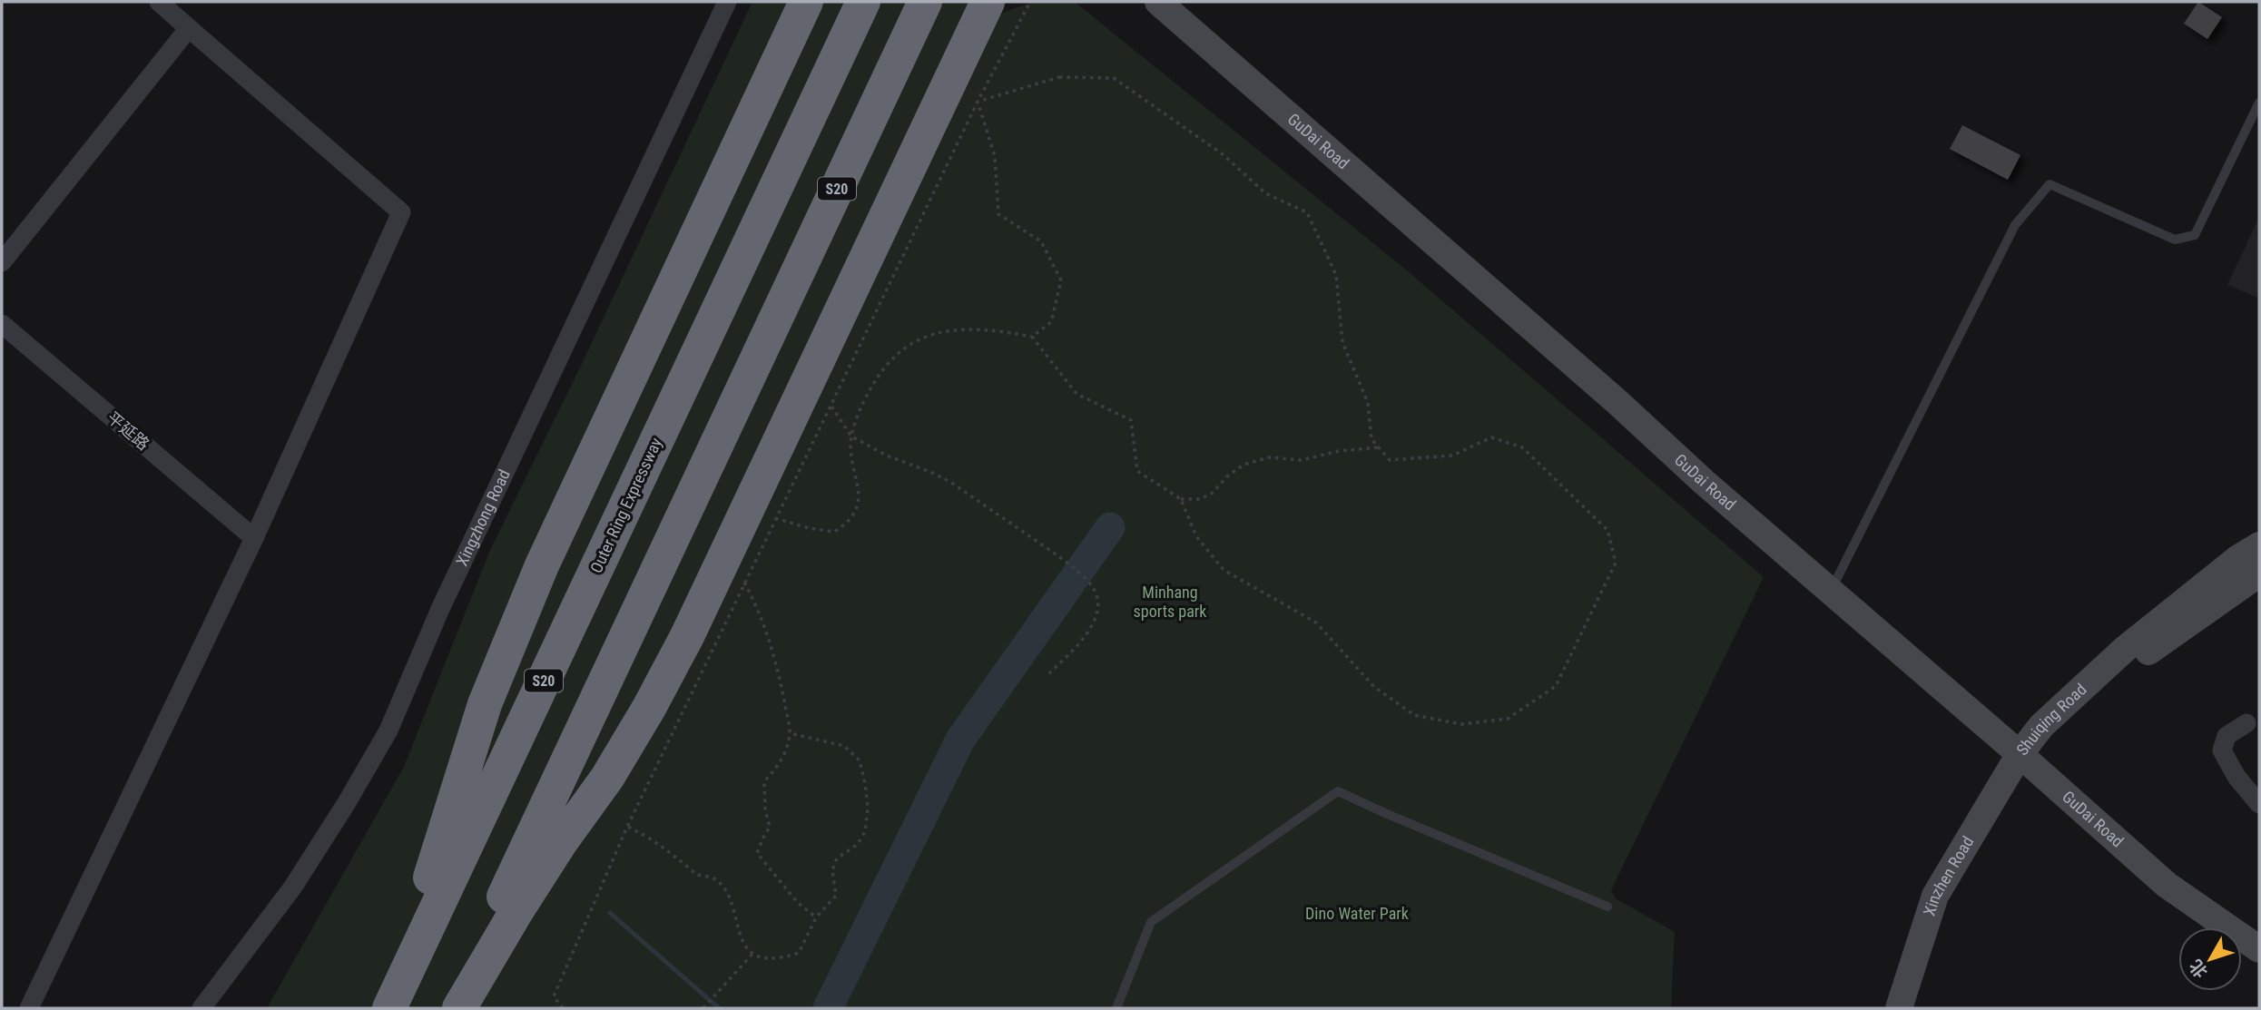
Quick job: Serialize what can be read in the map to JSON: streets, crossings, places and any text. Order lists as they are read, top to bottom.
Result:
{
  "streets": {
    "highway": ["S20", "Outer Ring Expressway"],
    "main road": ["GuDai Road", "Shuiqing Road", "Xinzhen Road"],
    "street": ["平延路", "Xingzhong Road"]
  },
  "crossings": [
    ["GuDai Road", "Shuiqing Road"],
    ["GuDai Road", "Xinzhen Road"],
    ["Shuiqing Road", "Xinzhen Road"]
  ],
  "parks": ["Minhang sports park", "Dino Water Park"],
  "north": "bottom left"
}
